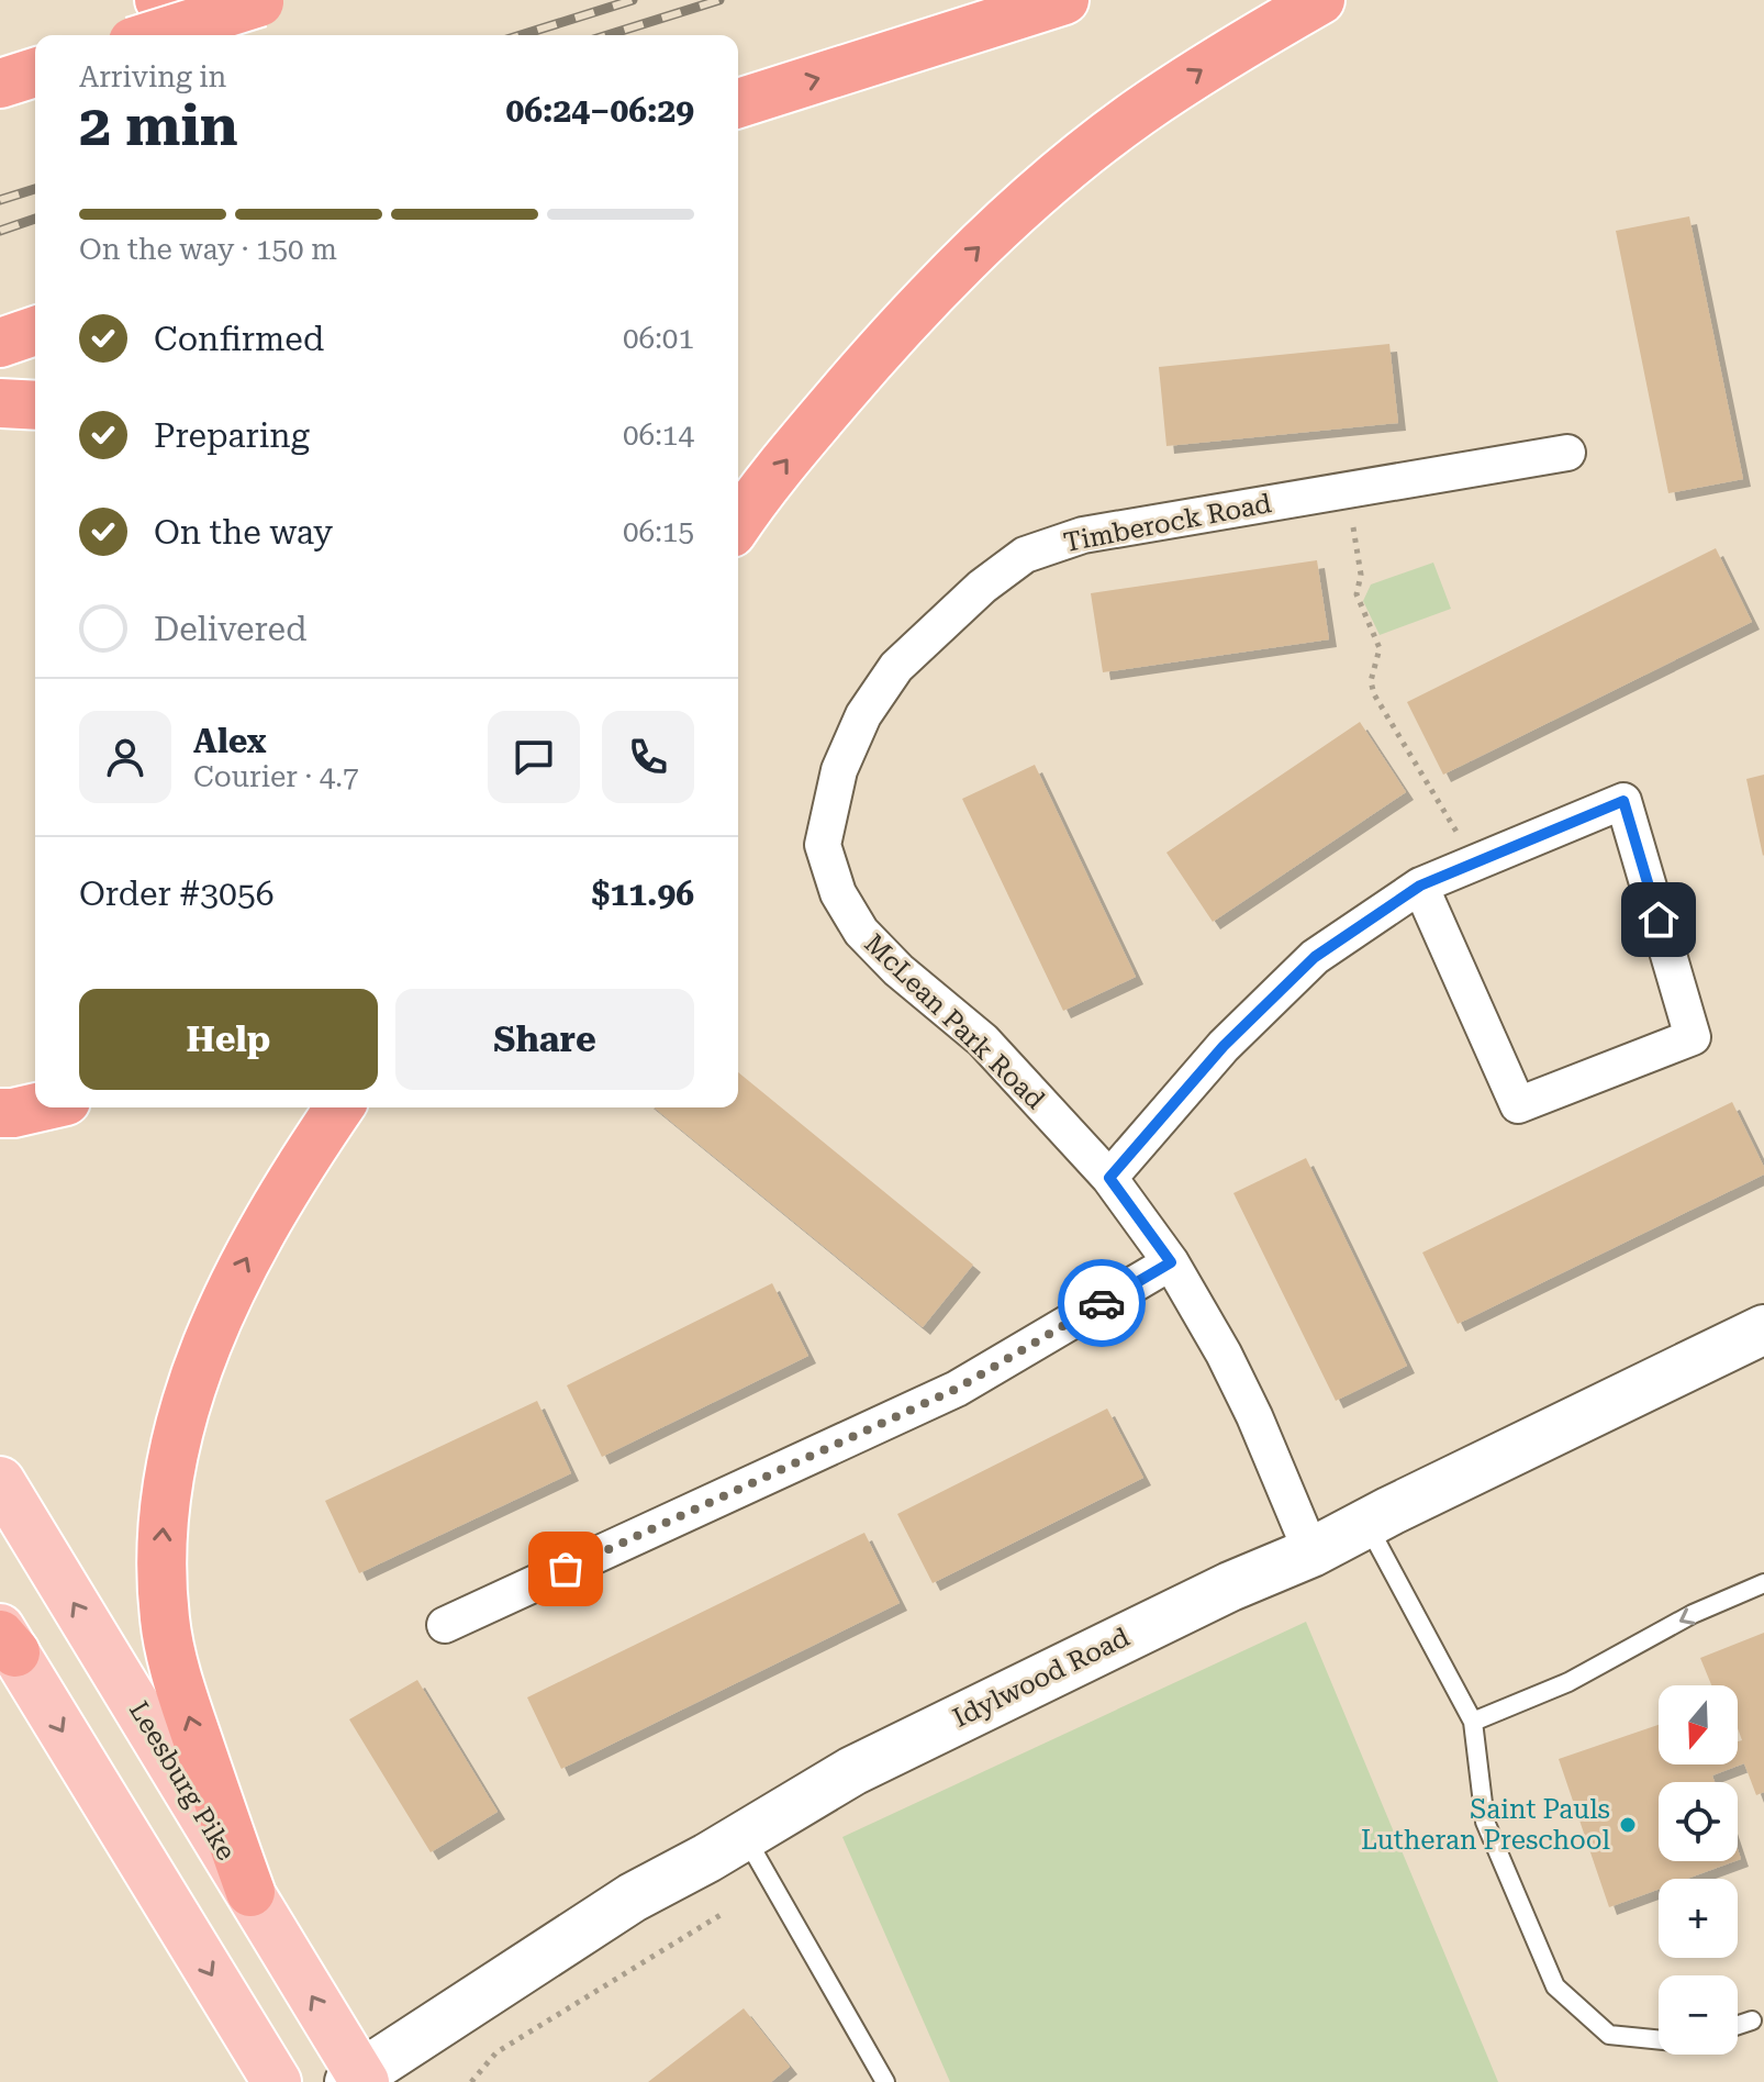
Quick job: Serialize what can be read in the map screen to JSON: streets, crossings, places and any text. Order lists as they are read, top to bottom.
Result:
{
  "streets": {
    "main road": ["Idylwood Road", "Leesburg Pike"],
    "street": ["Timberock Road", "McLean Park Road"]
  },
  "crossings": [
    ["Timberock Road", "McLean Park Road"],
    ["McLean Park Road", "Idylwood Road"],
    ["Idylwood Road", "Leesburg Pike"]
  ],
  "places": ["Saint Pauls Lutheran Preschool"],
  "north": "bottom",
  "page": {
    "heading": ["2 min", "Arriving in", "06:24–06:29"],
    "panel": [
      "Alex",
      "Courier · 4.7",
      "Order #3056",
      "$11.96"
    ],
    "bar": "On the way · 150 m",
    "list": [
      ["Confirmed", "06:01"],
      ["Preparing", "06:14"],
      ["On the way", "06:15"],
      "Delivered"
    ],
    "buttons": ["Help", "Share"],
    "map_buttons": ["+", "−"]
  }
}
